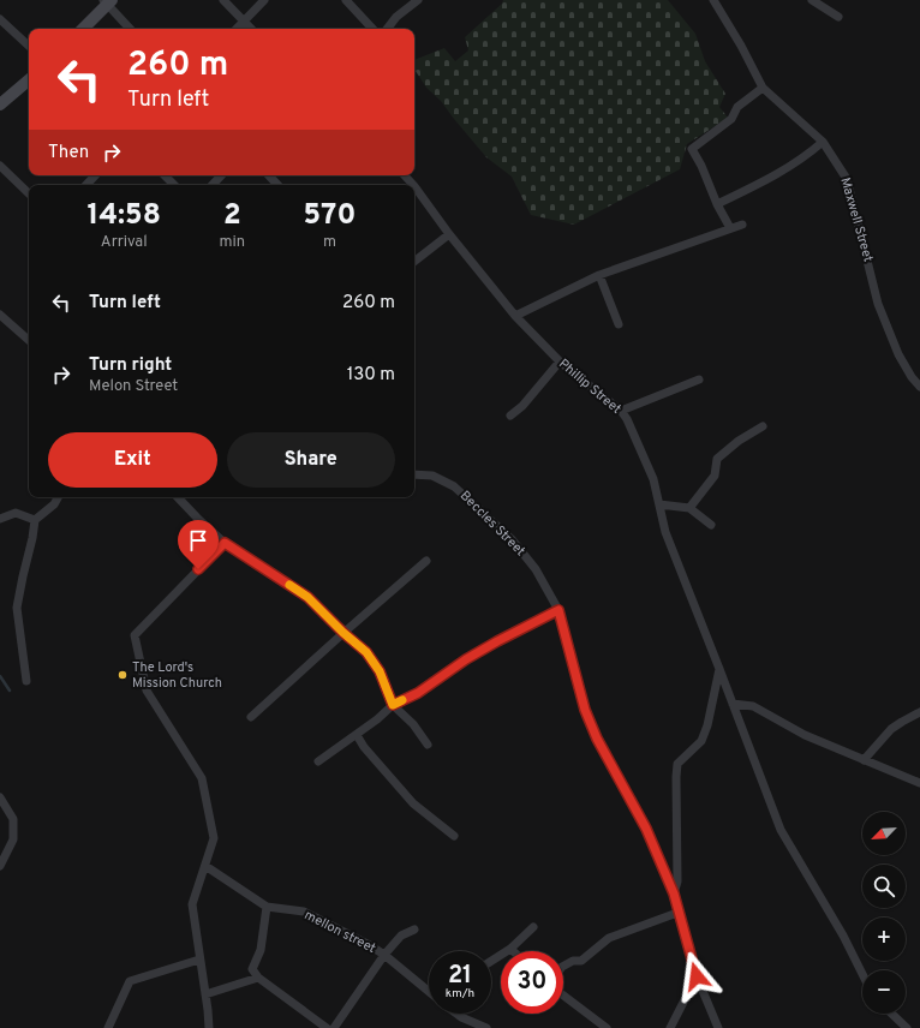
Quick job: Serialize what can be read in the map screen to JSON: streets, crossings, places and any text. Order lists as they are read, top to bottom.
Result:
{
  "streets": {
    "street": [
      "Maxwell Street",
      "Phillip Street",
      "Beccles Street",
      "mellon street"
    ]
  },
  "places": ["The Lord's Mission Church"],
  "north": "bottom left",
  "page": {
    "turn": ["260 m", "Turn left"],
    "then": "Then",
    "eta": [
      "14:58",
      "Arrival",
      "2",
      "min",
      "570",
      "m"
    ],
    "list": [
      {
        "name": "Turn left",
        "value": "260 m"
      },
      {
        "name": "Turn right",
        "note": "Melon Street",
        "value": "130 m"
      }
    ],
    "buttons": ["Exit", "Share"],
    "map_buttons": ["+", "−"],
    "speed": "21 km/h",
    "limit": "30"
  }
}
